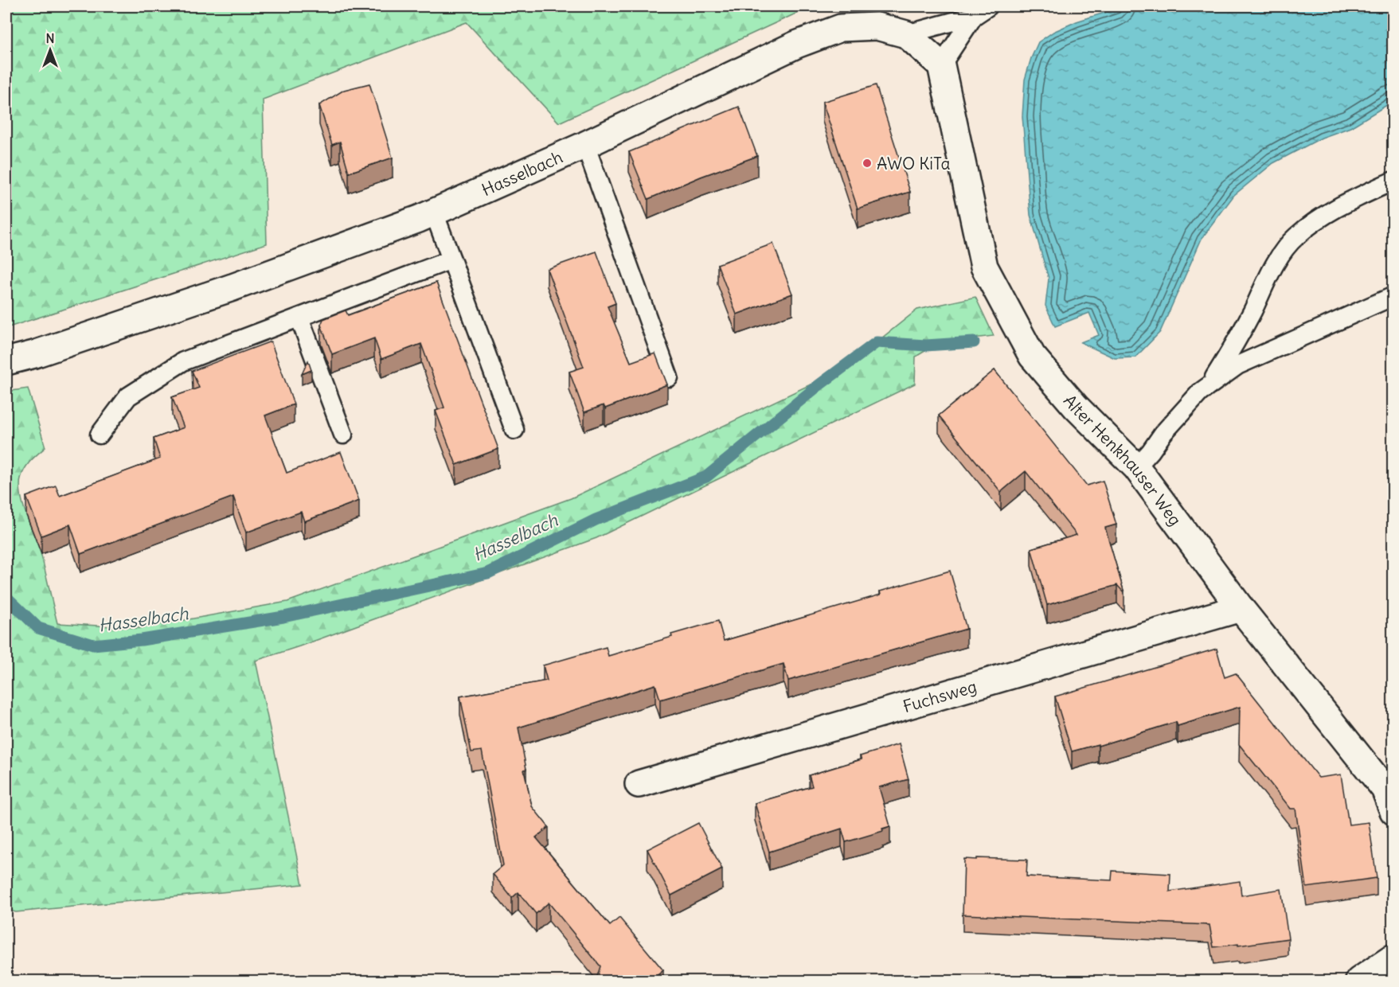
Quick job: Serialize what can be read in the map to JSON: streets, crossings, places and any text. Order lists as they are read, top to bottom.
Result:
{
  "streets": {
    "street": ["Hasselbach", "Alter Henkhauser Weg", "Fuchsweg"]
  },
  "crossings": [
    ["Hasselbach", "Alter Henkhauser Weg"],
    ["Alter Henkhauser Weg", "Fuchsweg"]
  ],
  "water": ["Hasselbach"],
  "places": ["AWO KiTa"],
  "north": "top"
}
